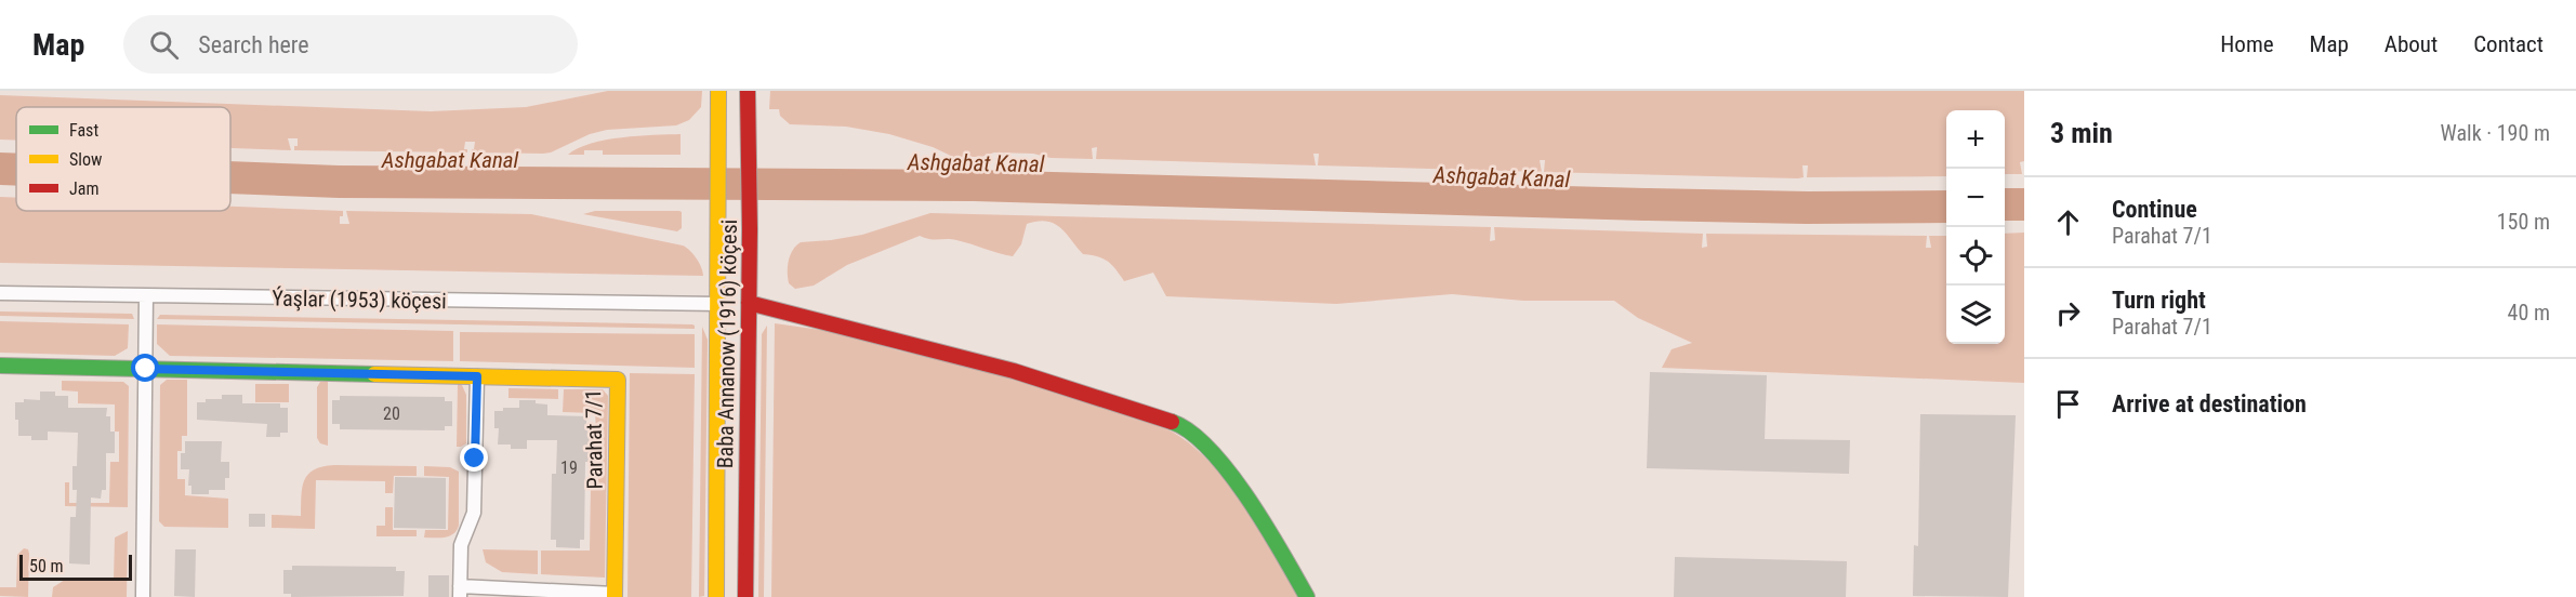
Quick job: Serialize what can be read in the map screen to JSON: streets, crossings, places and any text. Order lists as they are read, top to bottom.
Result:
{
  "streets": {
    "street": ["Ýaşlar (1953) köçesi", "Baba Annanow (1916) köçesi", "Parahat 7/1"]
  },
  "crossings": [
    ["Ýaşlar (1953) köçesi", "Baba Annanow (1916) köçesi"]
  ],
  "water": ["Ashgabat Kanal"],
  "house_numbers": ["20", "19"],
  "legend": ["Fast", "Slow", "Jam"],
  "scale_bar": "50 m",
  "page": {
    "header": "Map",
    "search": "Search here",
    "nav": [
      "Home",
      "Map",
      "About",
      "Contact"
    ],
    "heading": ["3 min", "Walk · 190 m"],
    "map_buttons": ["+", "−"],
    "list": [
      ["Continue", "Parahat 7/1", "150 m"],
      ["Turn right", "Parahat 7/1", "40 m"],
      "Arrive at destination"
    ],
    "scale": "50 m"
  }
}
